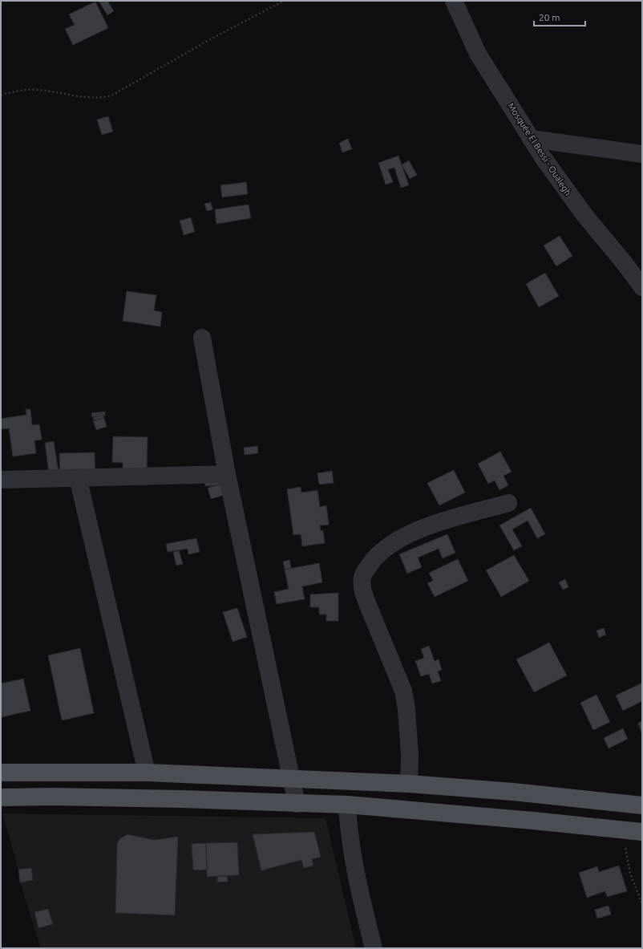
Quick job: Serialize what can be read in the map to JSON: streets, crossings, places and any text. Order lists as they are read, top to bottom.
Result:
{
  "streets": {
    "street": ["Mosquée El Bessi - Oualegh"]
  },
  "scale_bar": "20 m"
}
